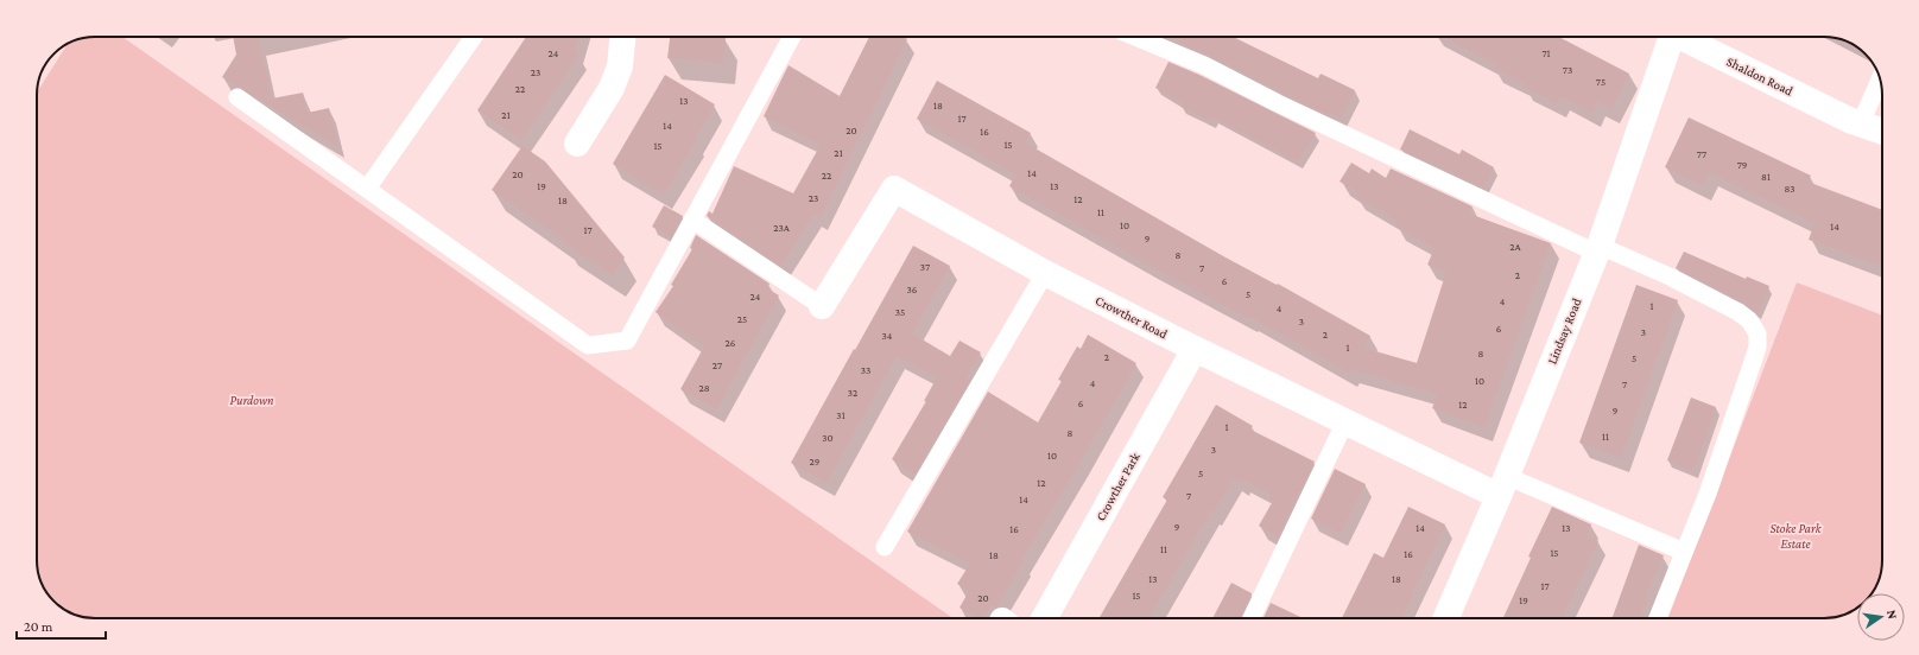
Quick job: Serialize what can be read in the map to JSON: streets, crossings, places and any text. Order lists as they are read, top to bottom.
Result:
{
  "streets": {
    "street": [
      "Shaldon Road",
      "Crowther Road",
      "Lindsay Road",
      "Crowther Park"
    ]
  },
  "crossings": [
    ["Crowther Road", "Lindsay Road"],
    ["Crowther Road", "Crowther Park"]
  ],
  "parks": ["Purdown", "Stoke Park Estate"],
  "house_numbers": [
    "24",
    "71",
    "73",
    "23",
    "75",
    "22",
    "13",
    "18",
    "21",
    "17",
    "14",
    "20",
    "16",
    "15",
    "15",
    "21",
    "77",
    "79",
    "14",
    "20",
    "22",
    "81",
    "19",
    "13",
    "83",
    "23",
    "12",
    "18",
    "11",
    "10",
    "14",
    "23A",
    "17",
    "9",
    "2A",
    "8",
    "37",
    "7",
    "2",
    "6",
    "36",
    "5",
    "24",
    "4",
    "1",
    "4",
    "35",
    "25",
    "3",
    "6",
    "3",
    "2",
    "34",
    "26",
    "1",
    "8",
    "2",
    "5",
    "27",
    "33",
    "10",
    "4",
    "7",
    "28",
    "32",
    "6",
    "12",
    "9",
    "31",
    "1",
    "8",
    "11",
    "30",
    "3",
    "10",
    "29",
    "5",
    "12",
    "7",
    "14",
    "9",
    "14",
    "13",
    "16",
    "11",
    "15",
    "16",
    "18",
    "13",
    "18",
    "17",
    "15",
    "20",
    "19"
  ],
  "scale_bar": "20 m",
  "north": "right"
}
